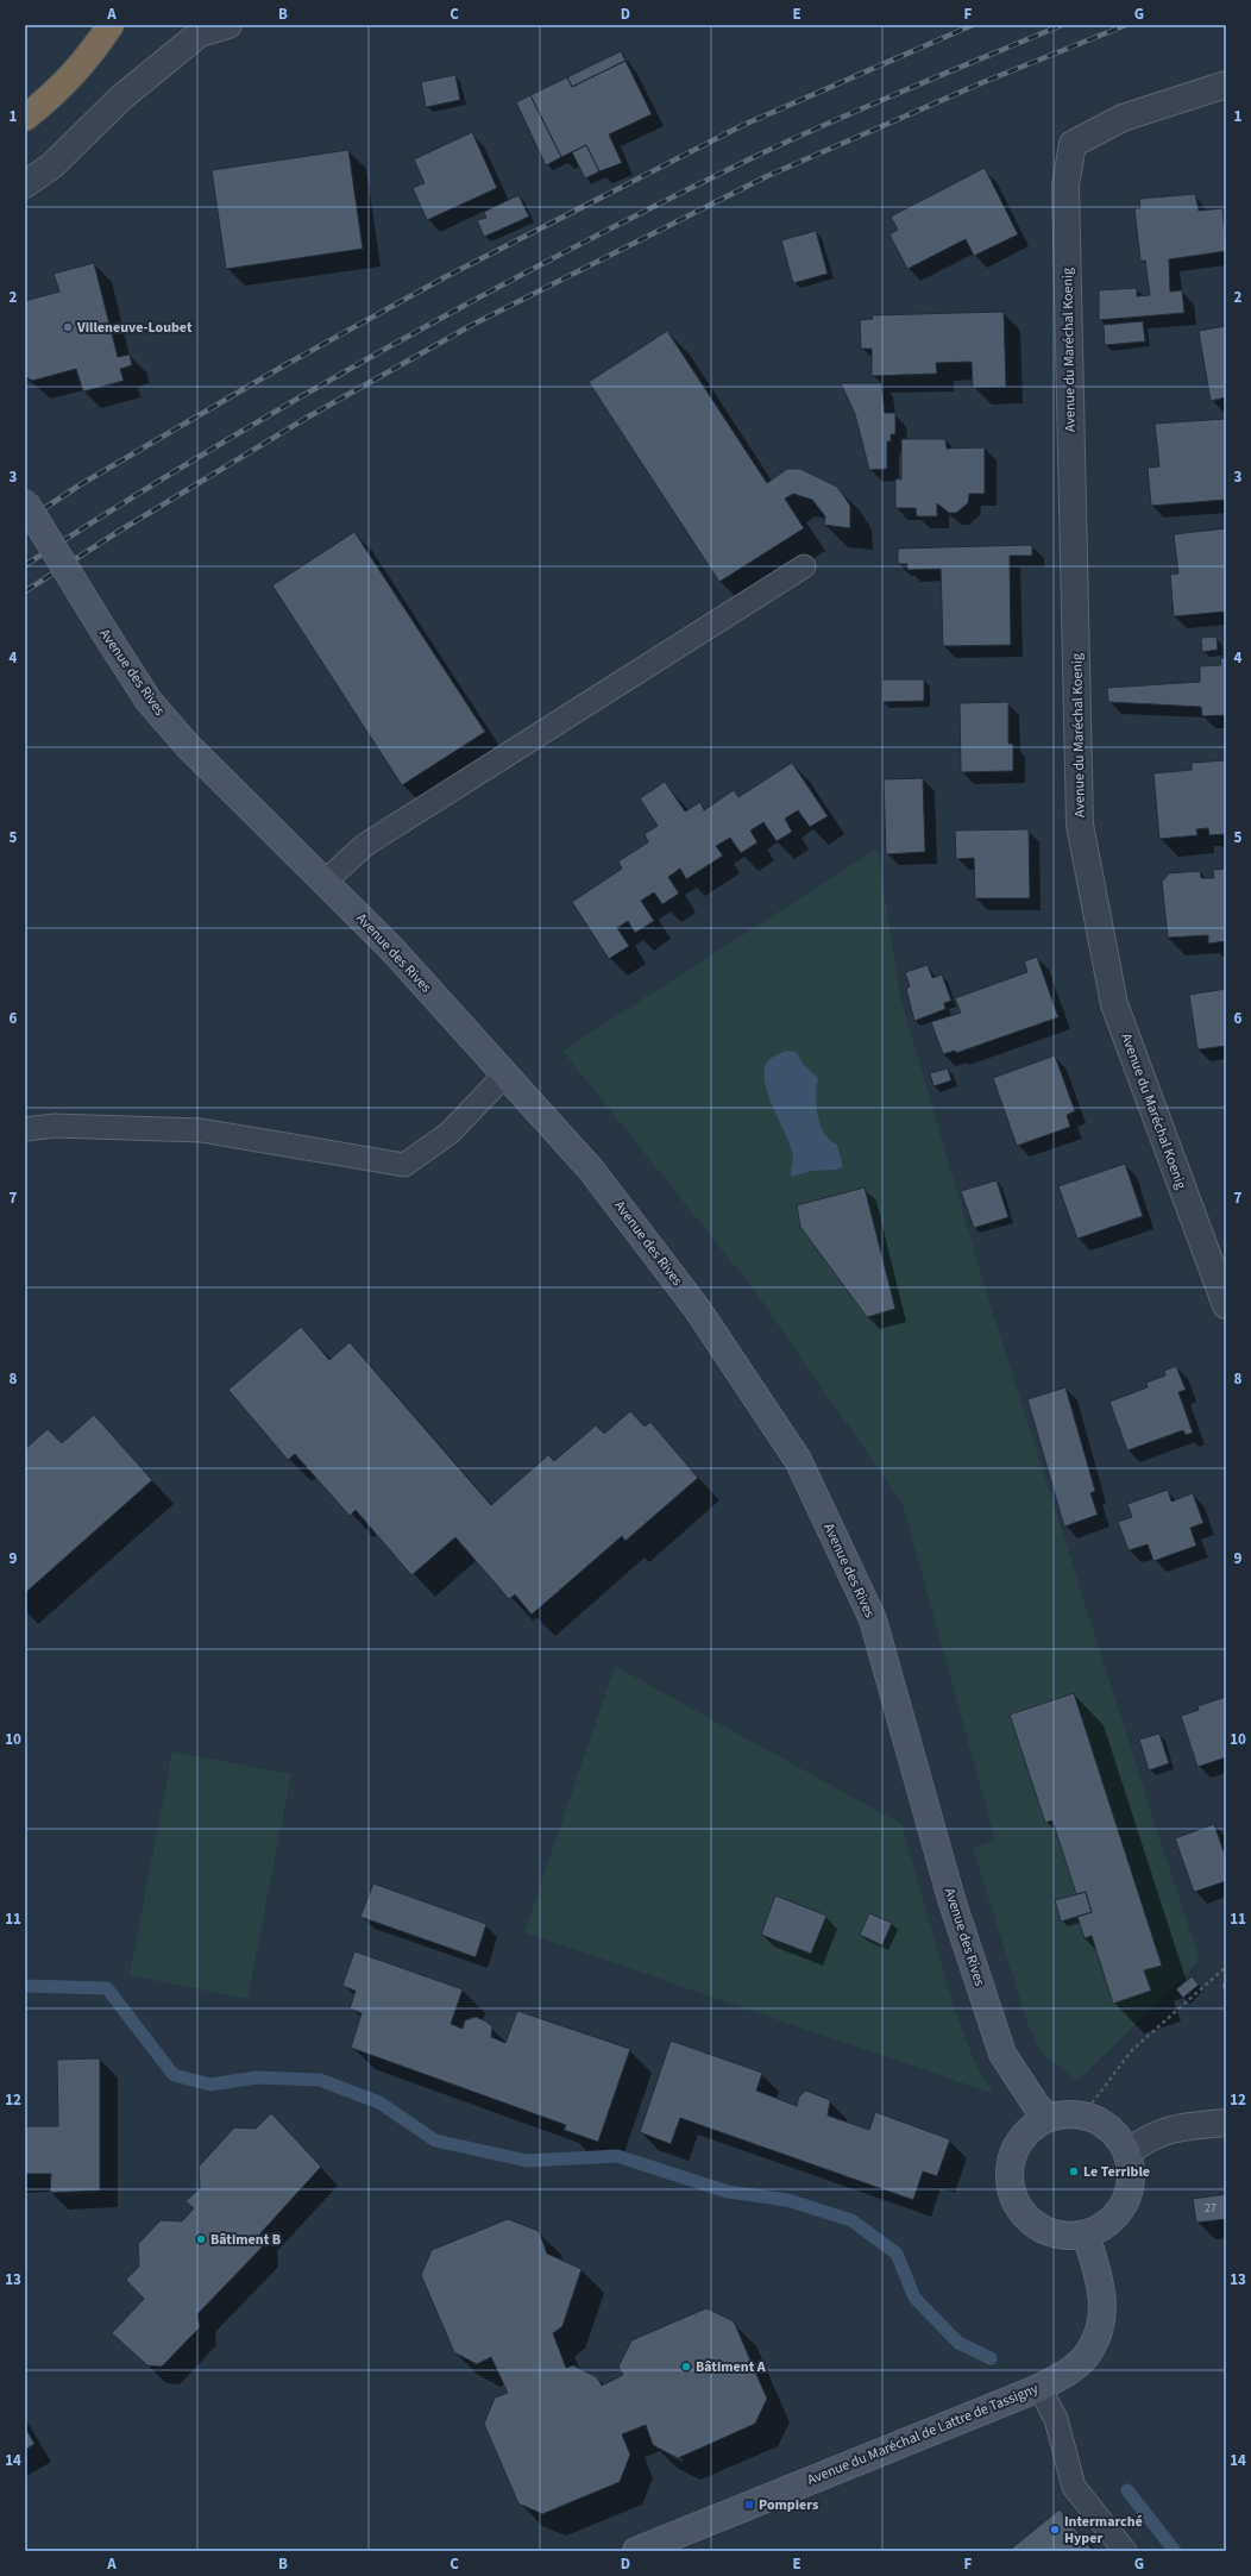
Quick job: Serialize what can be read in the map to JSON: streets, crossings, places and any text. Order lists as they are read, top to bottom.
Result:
{
  "streets": {
    "street": ["Avenue du Maréchal Koenig", "Avenue des Rives", "Avenue du Maréchal de Lattre de Tassigny"]
  },
  "crossings": [
    ["Avenue des Rives", "Avenue du Maréchal de Lattre de Tassigny"]
  ],
  "places": {
    "other": [
      "Villeneuve-Loubet",
      "Le Terrible",
      "Bâtiment B",
      "Bâtiment A",
      "Intermarché Hyper"
    ],
    "transit": ["Pompiers"]
  },
  "house_numbers": ["27"],
  "grid": {
    "columns": [
      "A",
      "B",
      "C",
      "D",
      "E",
      "F",
      "G"
    ],
    "rows": [
      "1",
      "2",
      "3",
      "4",
      "5",
      "6",
      "7",
      "8",
      "9",
      "10",
      "11",
      "12",
      "13",
      "14"
    ]
  }
}
